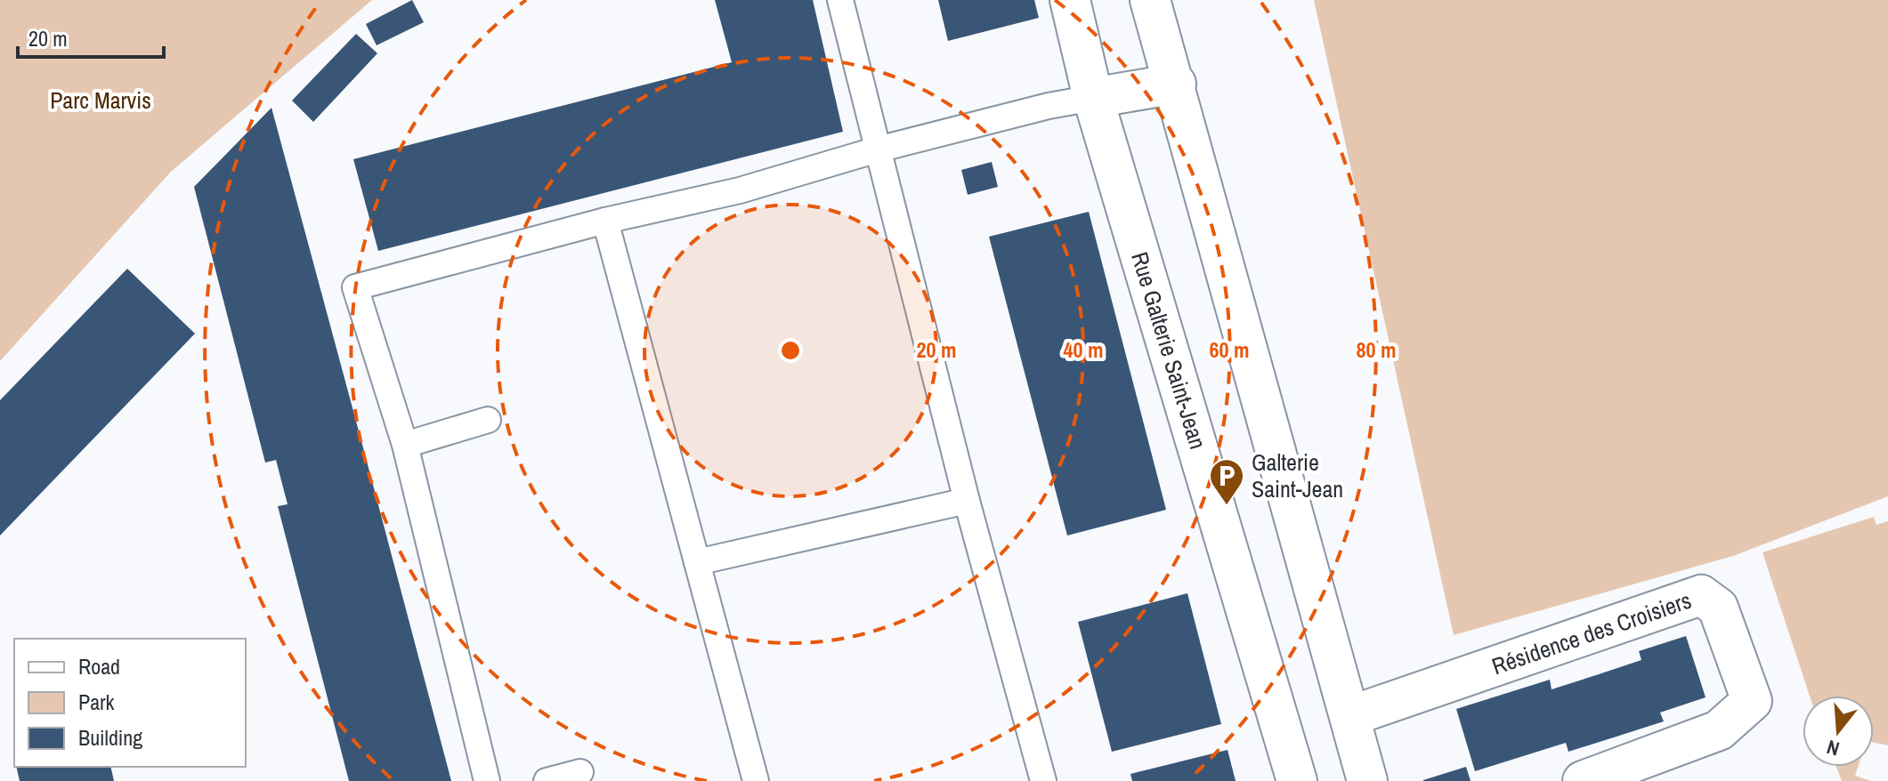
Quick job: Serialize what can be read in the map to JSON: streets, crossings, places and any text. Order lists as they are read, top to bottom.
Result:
{
  "streets": {
    "street": ["Rue Galterie Saint-Jean", "Résidence des Croisiers"]
  },
  "parks": ["Parc Marvis"],
  "places": {
    "parking": ["Galterie Saint-Jean"]
  },
  "legend": ["Road", "Park", "Building"],
  "scale_bar": "20 m",
  "north": "bottom",
  "rings": [
    "20 m",
    "40 m",
    "60 m",
    "80 m"
  ]
}
